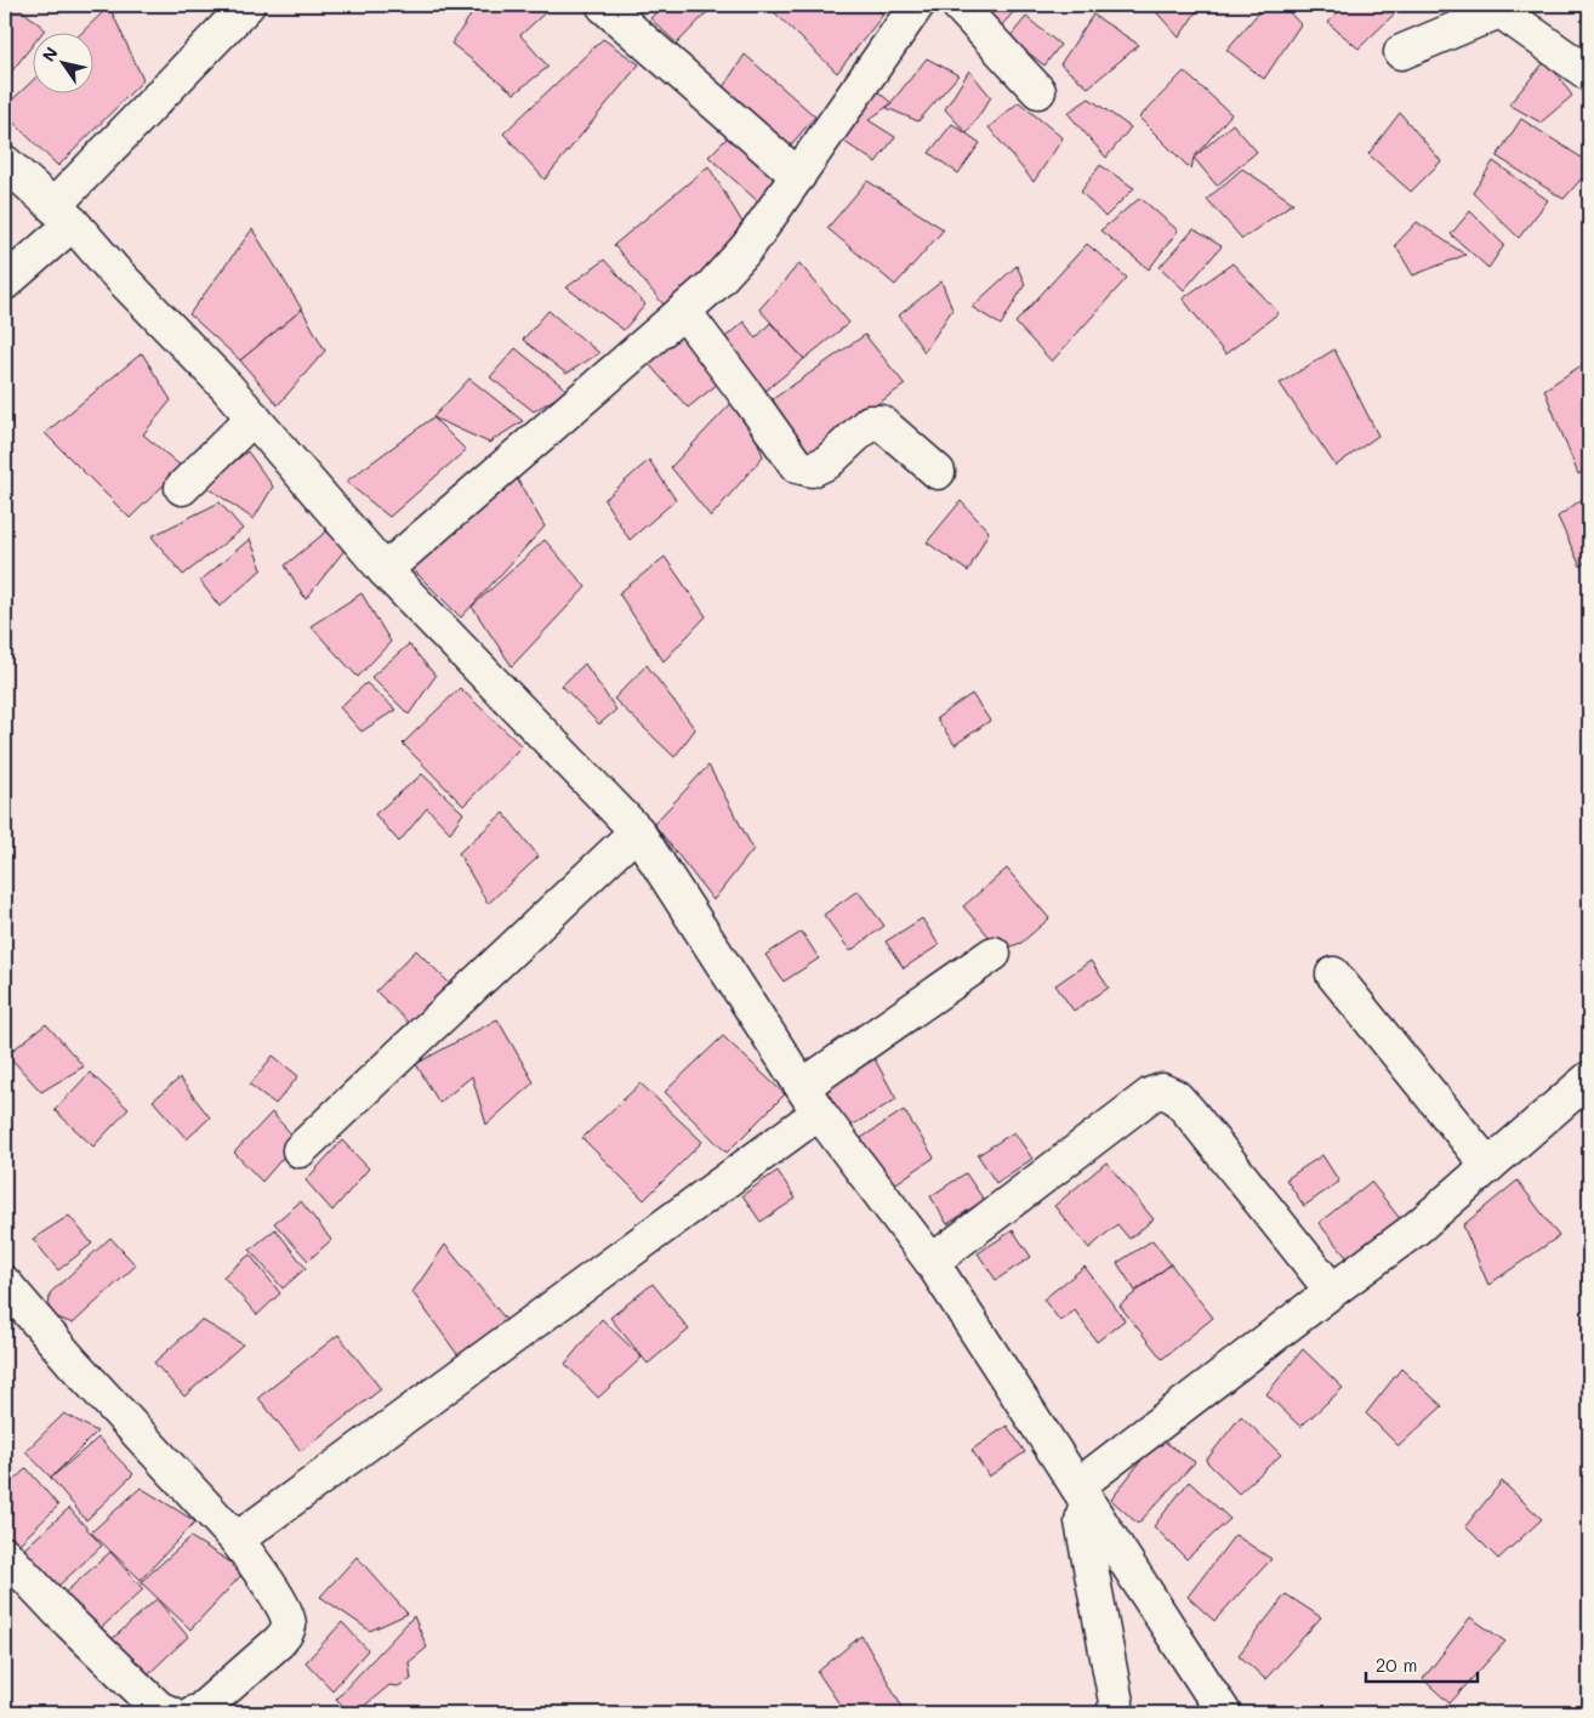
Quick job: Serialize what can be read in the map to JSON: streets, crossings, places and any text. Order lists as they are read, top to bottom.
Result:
{
  "scale_bar": "20 m",
  "north": "top left"
}
